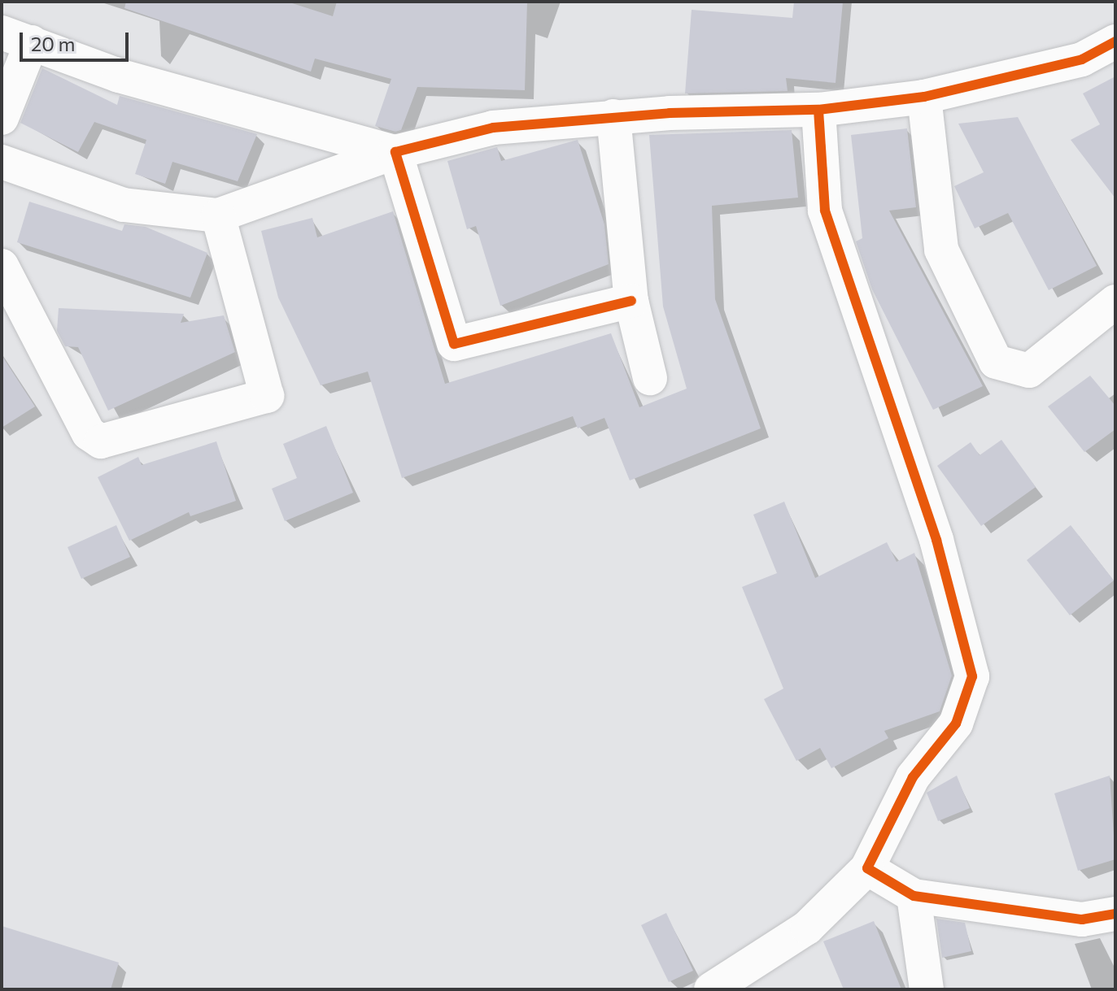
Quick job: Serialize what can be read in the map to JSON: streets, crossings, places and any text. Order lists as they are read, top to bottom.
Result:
{
  "scale_bar": "20 m"
}
